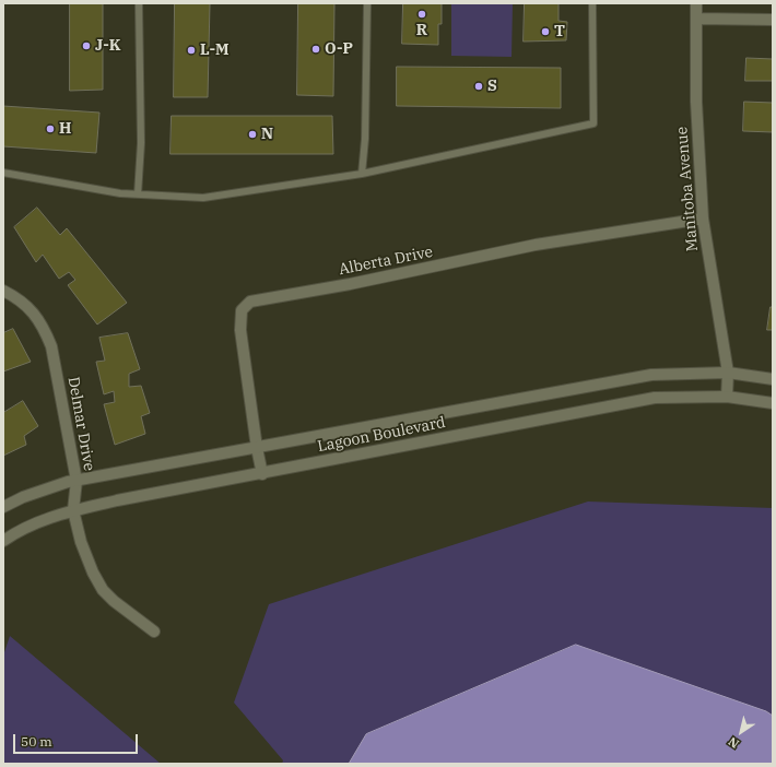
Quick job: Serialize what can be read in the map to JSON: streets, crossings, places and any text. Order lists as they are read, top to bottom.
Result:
{
  "streets": {
    "street": [
      "Manitoba Avenue",
      "Alberta Drive",
      "Delmar Drive",
      "Lagoon Boulevard"
    ]
  },
  "crossings": [
    ["Manitoba Avenue", "Alberta Drive"],
    ["Manitoba Avenue", "Lagoon Boulevard"],
    ["Alberta Drive", "Lagoon Boulevard"],
    ["Delmar Drive", "Lagoon Boulevard"]
  ],
  "places": [
    "R",
    "T",
    "J-K",
    "O-P",
    "L-M",
    "S",
    "H",
    "N"
  ],
  "scale_bar": "50 m",
  "north": "bottom left"
}
